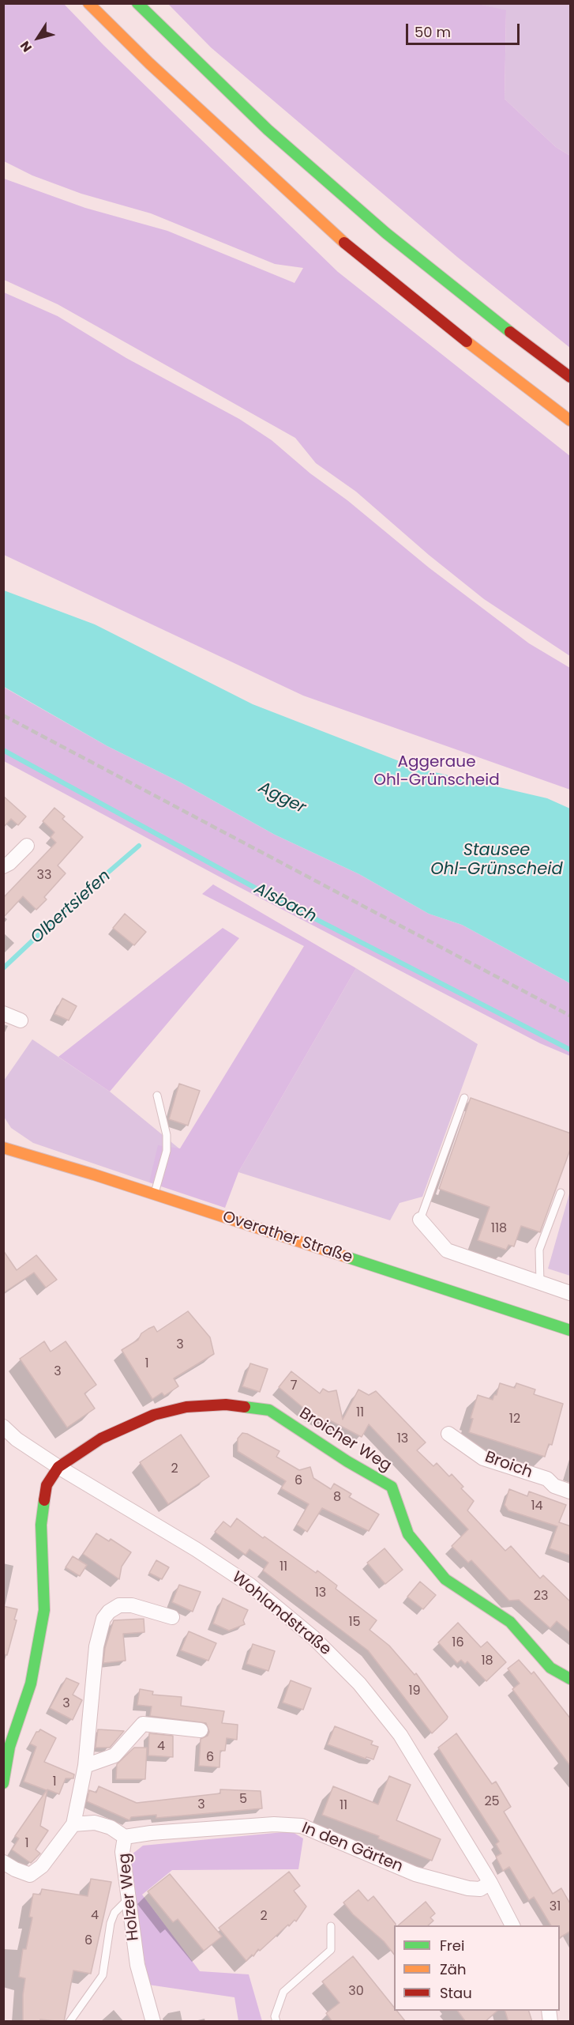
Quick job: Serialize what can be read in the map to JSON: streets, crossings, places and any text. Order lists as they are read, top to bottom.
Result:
{
  "streets": {
    "main road": ["Overather Straße", "Broicher Weg"],
    "street": [
      "Broich",
      "Wohlandstraße",
      "In den Gärten",
      "Holzer Weg"
    ]
  },
  "crossings": [
    ["Broicher Weg", "Wohlandstraße"],
    ["Wohlandstraße", "In den Gärten"],
    ["In den Gärten", "Holzer Weg"]
  ],
  "water": [
    "Agger",
    "Stausee Ohl-Grünscheid",
    "Alsbach",
    "Olbertsiefen"
  ],
  "parks": ["Aggeraue Ohl-Grünscheid"],
  "house_numbers": [
    "33",
    "118",
    "3",
    "1",
    "3",
    "7",
    "11",
    "12",
    "13",
    "2",
    "6",
    "8",
    "14",
    "11",
    "13",
    "23",
    "15",
    "16",
    "18",
    "19",
    "3",
    "4",
    "6",
    "1",
    "5",
    "25",
    "3",
    "11",
    "1",
    "31",
    "4",
    "2",
    "6",
    "30"
  ],
  "legend": ["Frei", "Zäh", "Stau"],
  "scale_bar": "50 m",
  "north": "bottom left"
}
